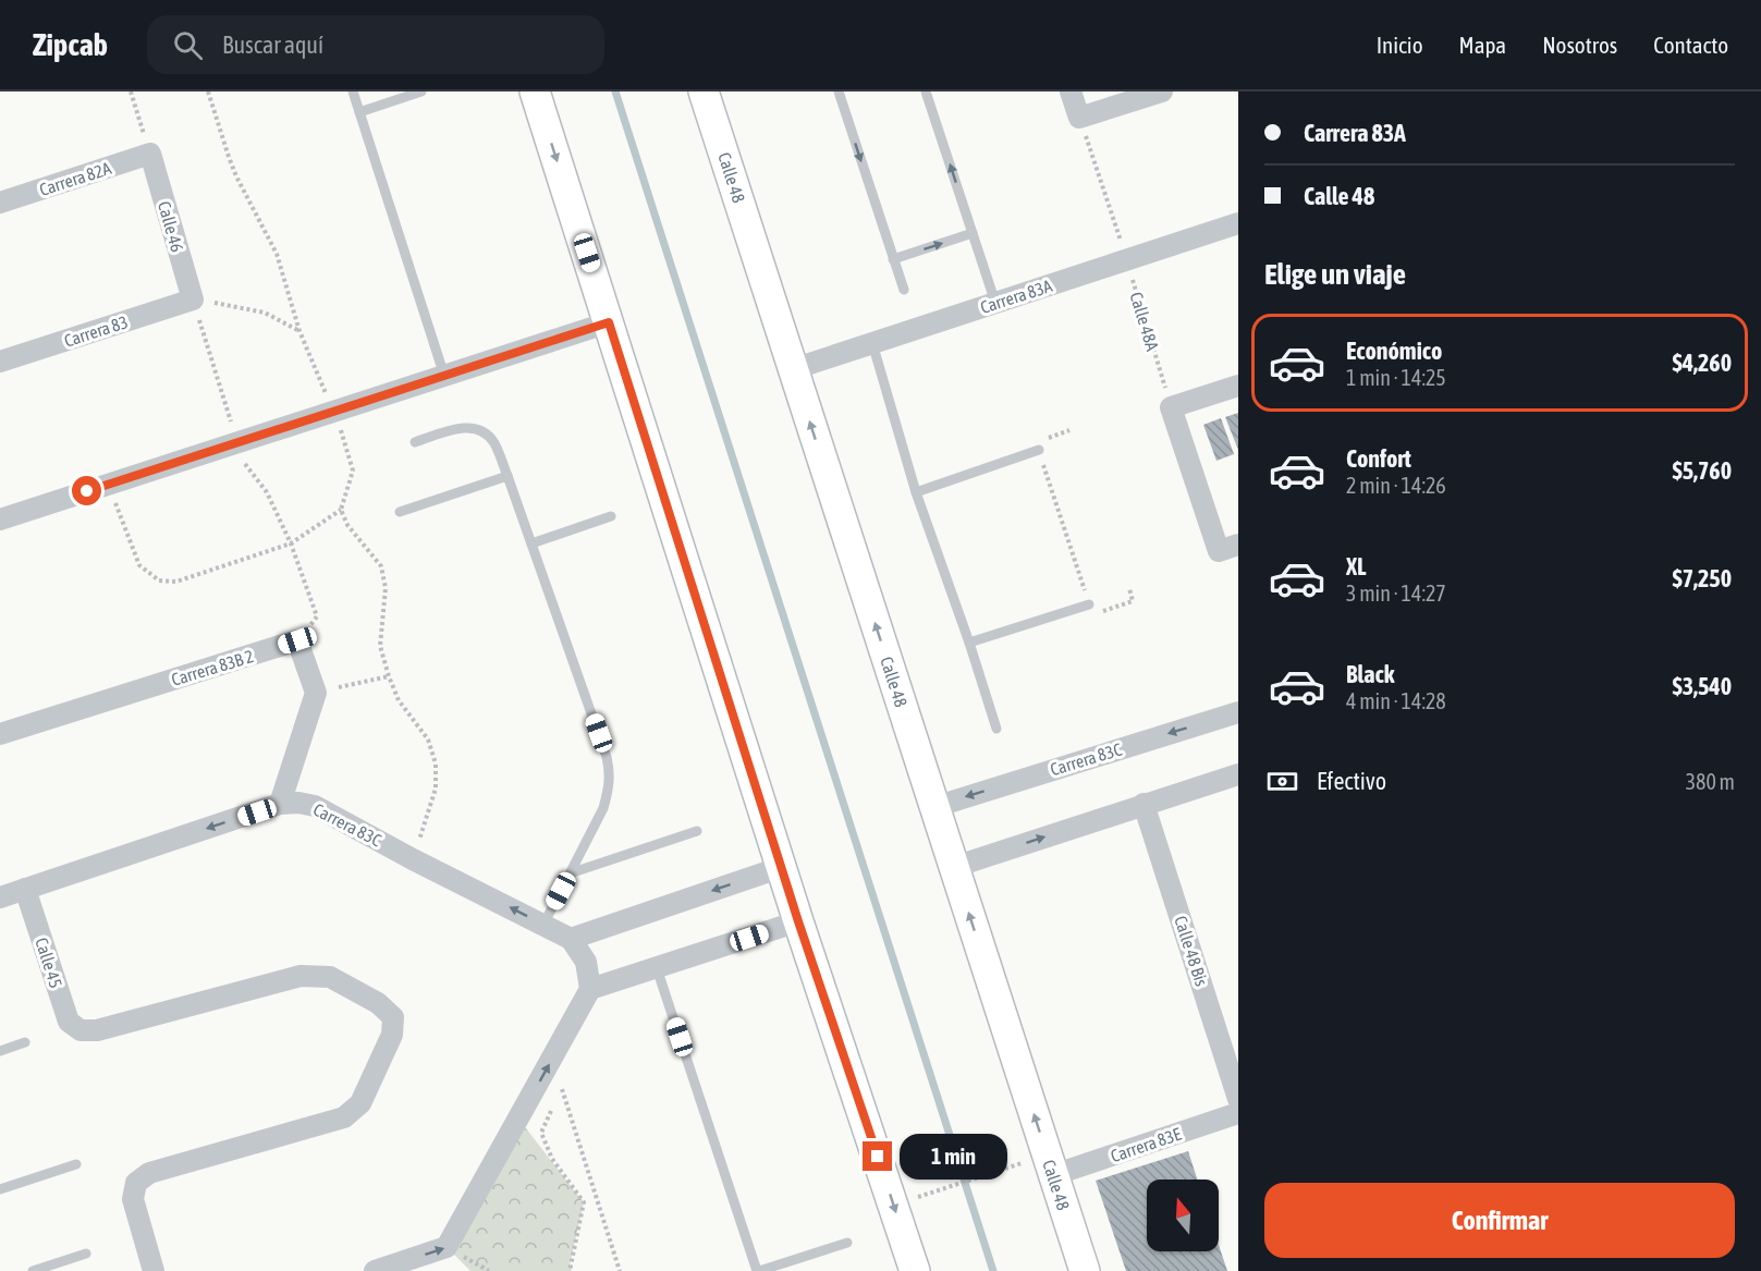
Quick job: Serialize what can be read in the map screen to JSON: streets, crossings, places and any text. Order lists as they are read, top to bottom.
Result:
{
  "streets": {
    "main road": ["Calle 48"],
    "street": [
      "Carrera 82A",
      "Calle 46",
      "Carrera 83A",
      "Carrera 83",
      "Carrera 83B 2",
      "Carrera 83C",
      "Calle 48 Bis",
      "Calle 45",
      "Carrera 83E"
    ],
    "path": ["Calle 48A"]
  },
  "crossings": [
    ["Calle 48", "Carrera 83A"],
    ["Calle 48", "Carrera 83C"],
    ["Calle 48", "Carrera 83E"],
    ["Carrera 82A", "Calle 46"],
    ["Calle 46", "Carrera 83"],
    ["Carrera 83A", "Calle 48A"],
    ["Carrera 83C", "Calle 45"]
  ],
  "north": "top",
  "page": {
    "header": "Zipcab",
    "search": "Buscar aquí",
    "nav": [
      "Inicio",
      "Mapa",
      "Nosotros",
      "Contacto"
    ],
    "banner": ["Carrera 83A", "Calle 48"],
    "heading": "Elige un viaje",
    "list": [
      {
        "name": "Económico",
        "note": "1 min · 14:25",
        "value": "$4,260"
      },
      {
        "name": "Confort",
        "note": "2 min · 14:26",
        "value": "$5,760"
      },
      {
        "name": "XL",
        "note": "3 min · 14:27",
        "value": "$7,250"
      },
      {
        "name": "Black",
        "note": "4 min · 14:28",
        "value": "$3,540"
      }
    ],
    "pay": ["Efectivo", "380 m"],
    "bubble": "1 min",
    "buttons": "Confirmar"
  }
}
